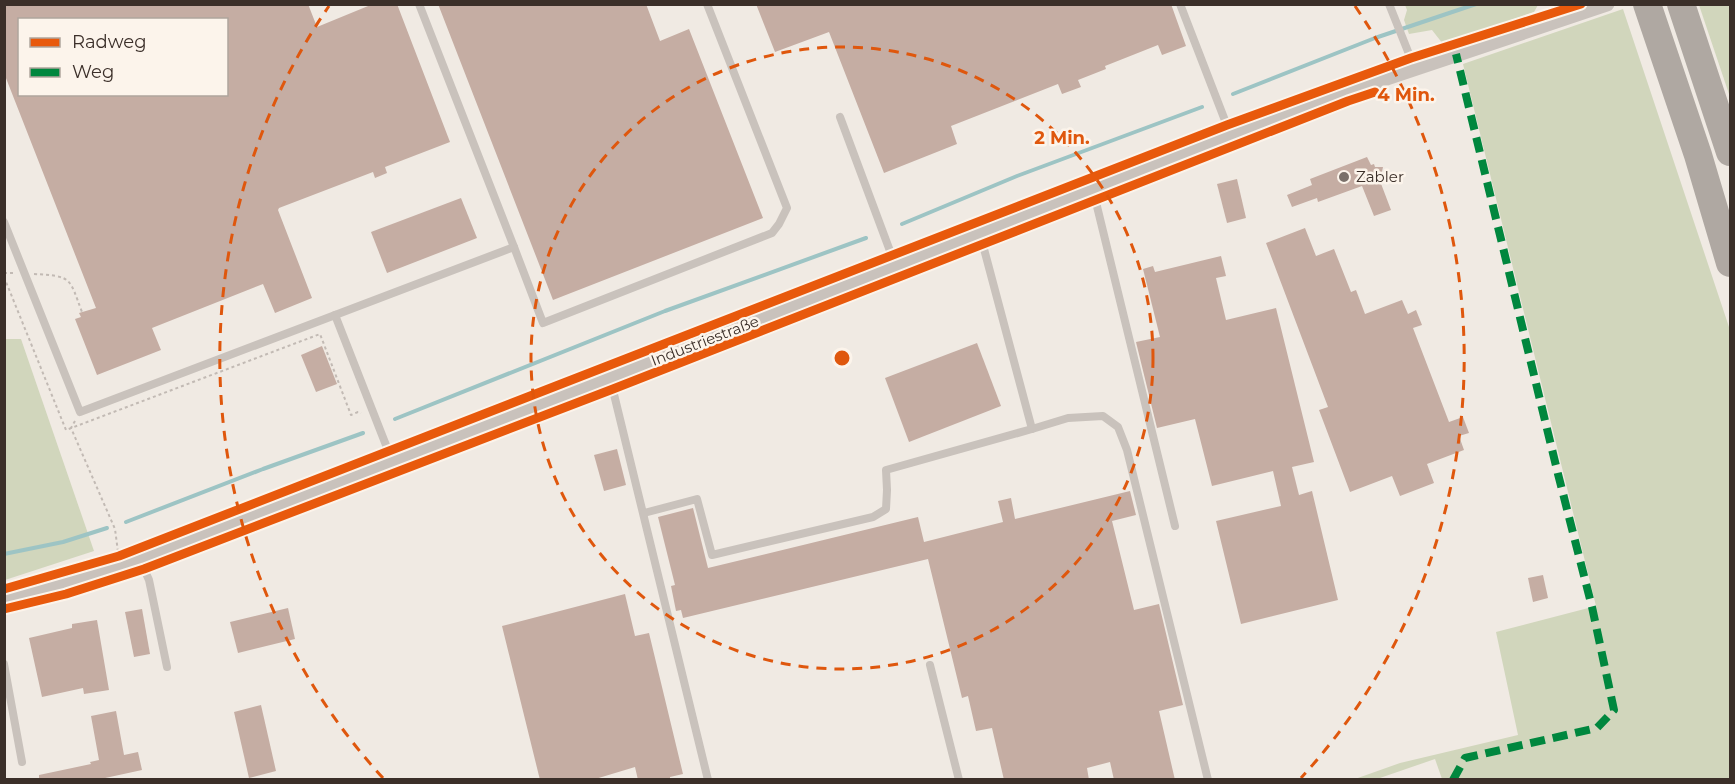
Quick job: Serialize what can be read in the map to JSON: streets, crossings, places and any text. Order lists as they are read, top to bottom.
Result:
{
  "streets": {
    "street": ["Industriestraße"]
  },
  "places": ["Zabler"],
  "legend": ["Radweg", "Weg"],
  "rings": ["4 Min.", "2 Min."]
}
